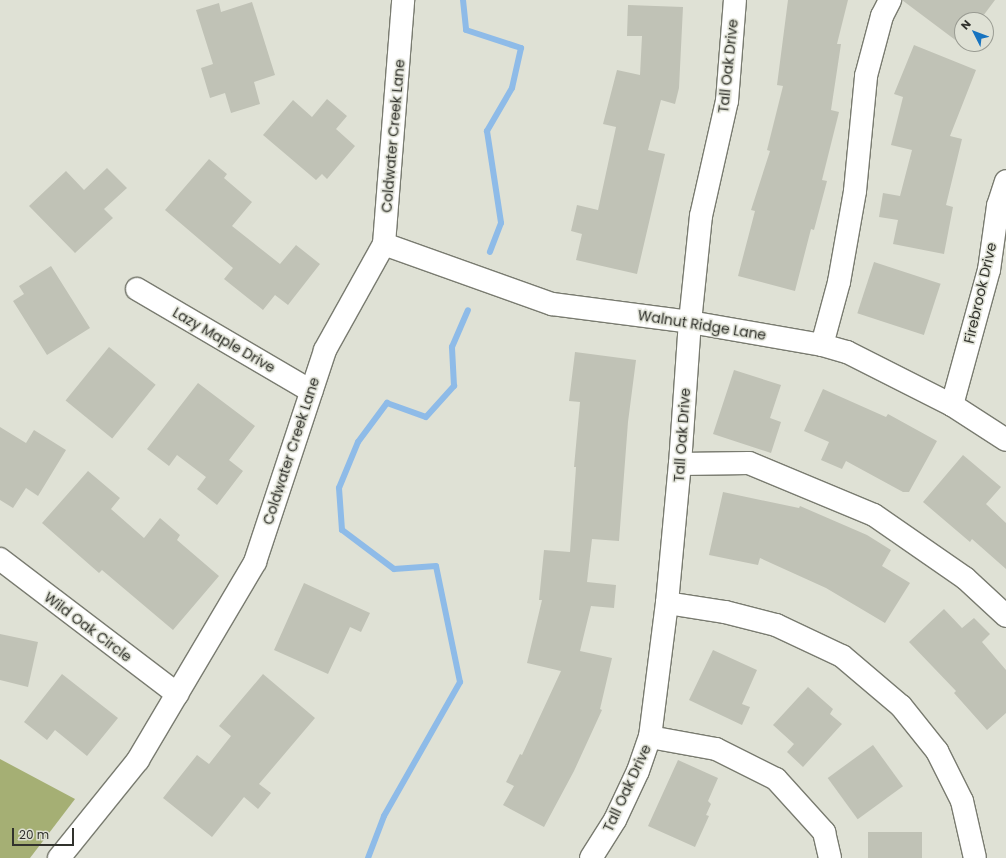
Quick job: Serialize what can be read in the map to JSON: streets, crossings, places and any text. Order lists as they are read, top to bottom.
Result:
{
  "streets": {
    "street": [
      "Tall Oak Drive",
      "Coldwater Creek Lane",
      "Firebrook Drive",
      "Walnut Ridge Lane",
      "Lazy Maple Drive",
      "Wild Oak Circle"
    ]
  },
  "crossings": [
    ["Tall Oak Drive", "Walnut Ridge Lane"],
    ["Coldwater Creek Lane", "Walnut Ridge Lane"],
    ["Coldwater Creek Lane", "Lazy Maple Drive"],
    ["Coldwater Creek Lane", "Wild Oak Circle"],
    ["Firebrook Drive", "Walnut Ridge Lane"]
  ],
  "scale_bar": "20 m",
  "north": "top left"
}
